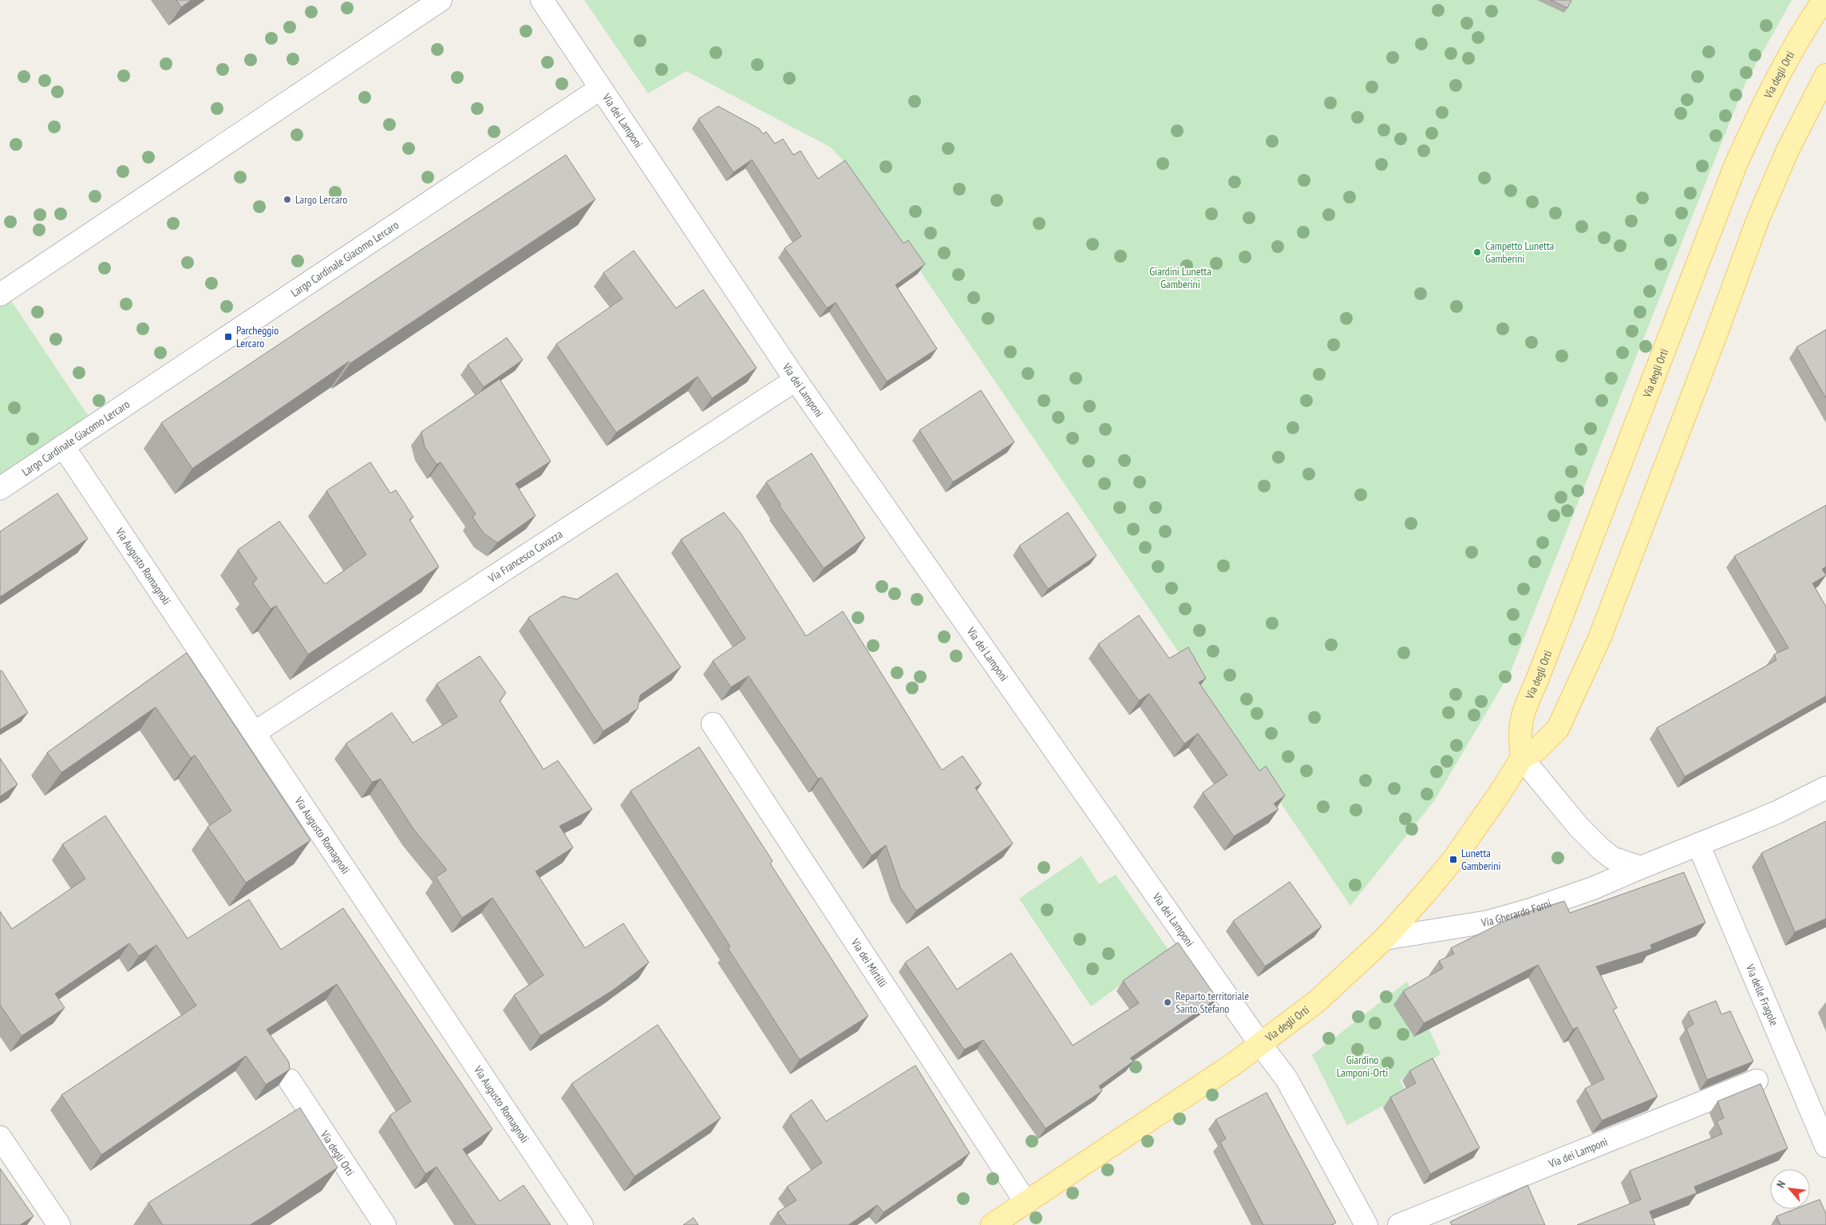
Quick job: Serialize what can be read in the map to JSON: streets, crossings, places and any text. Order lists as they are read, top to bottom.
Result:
{
  "streets": {
    "main road": ["Via degli Orti"],
    "street": [
      "Via dei Lamponi",
      "Largo Cardinale Giacomo Lercaro",
      "Via Francesco Cavazza",
      "Via Augusto Romagnoli",
      "Via Gherardo Forni",
      "Via dei Mirtilli",
      "Via delle Fragole"
    ]
  },
  "crossings": [
    ["Via degli Orti", "Via dei Lamponi"],
    ["Via degli Orti", "Via Gherardo Forni"],
    ["Via degli Orti", "Via dei Mirtilli"],
    ["Via dei Lamponi", "Largo Cardinale Giacomo Lercaro"],
    ["Via dei Lamponi", "Via Francesco Cavazza"],
    ["Largo Cardinale Giacomo Lercaro", "Via Augusto Romagnoli"],
    ["Via Francesco Cavazza", "Via Augusto Romagnoli"],
    ["Via Gherardo Forni", "Via delle Fragole"]
  ],
  "parks": ["Giardini Lunetta Gamberini", "Giardino Lamponi-Orti"],
  "places": {
    "other": ["Largo Lercaro", "Campetto Lunetta Gamberini", "Reparto territoriale Santo Stefano"],
    "transit": ["Parcheggio Lercaro", "Lunetta Gamberini"]
  },
  "north": "top left"
}
